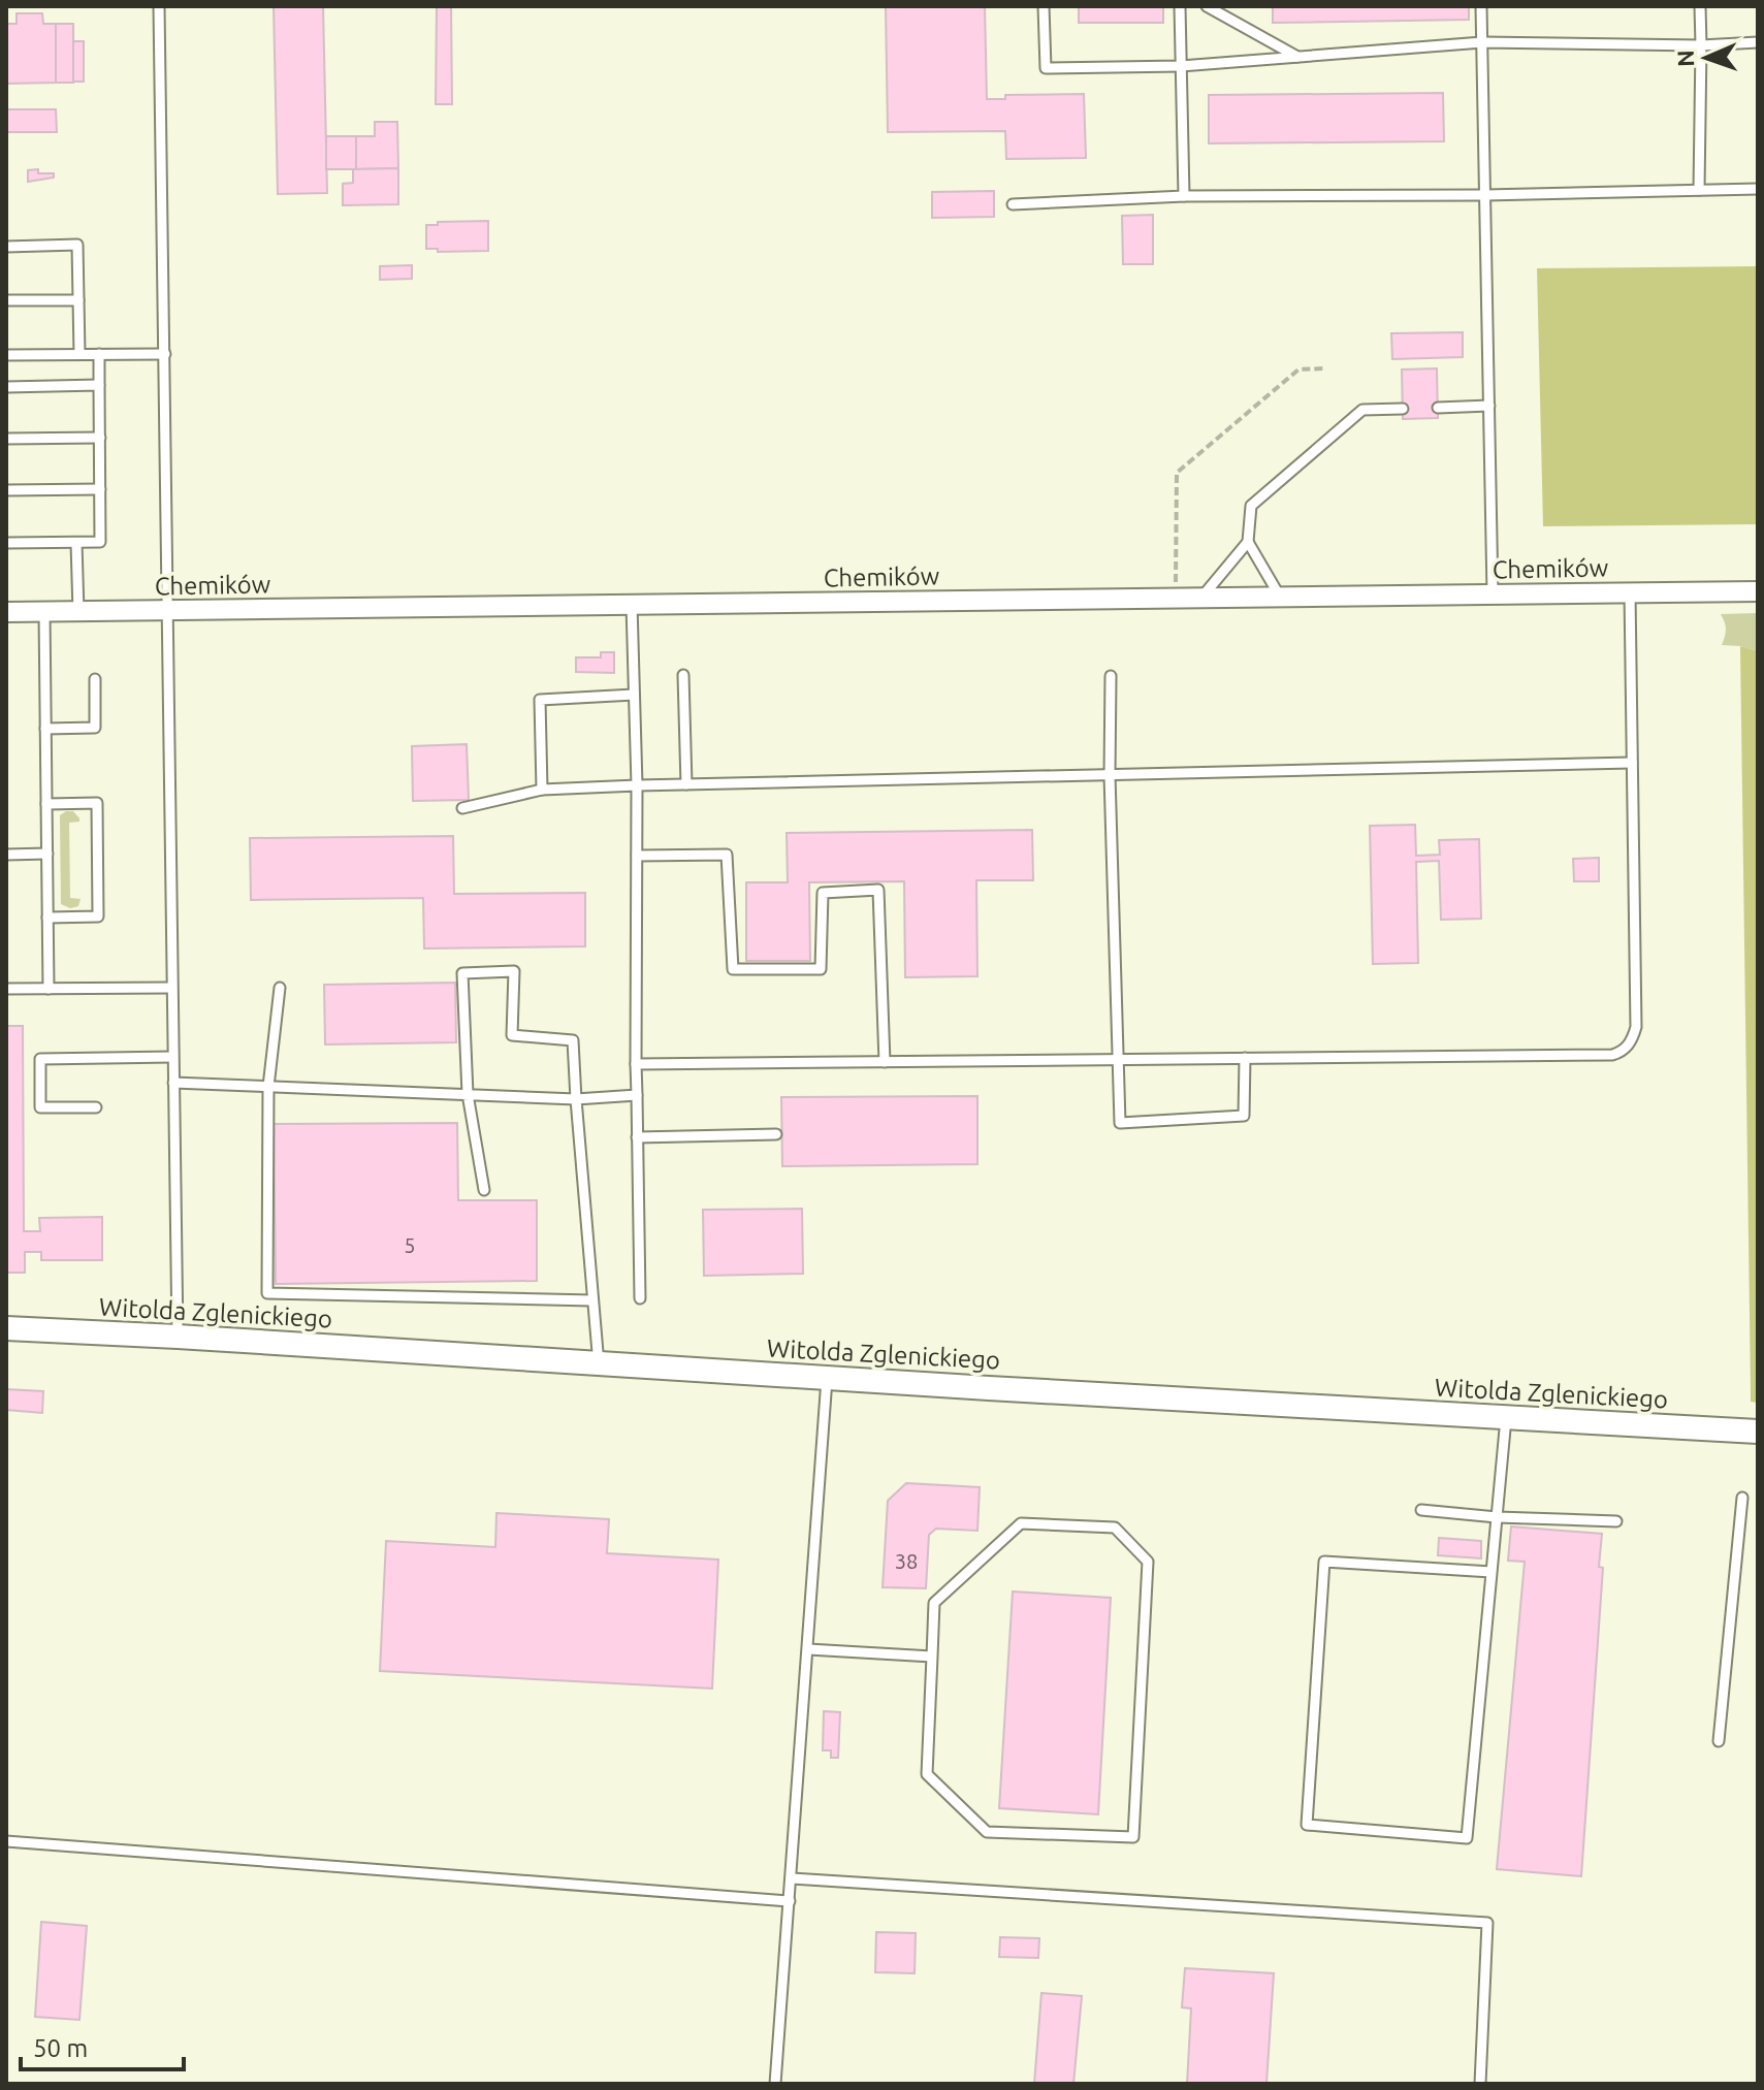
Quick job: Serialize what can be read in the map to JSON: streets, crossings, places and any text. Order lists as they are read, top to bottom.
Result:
{
  "streets": {
    "street": ["Chemików", "Witolda Zglenickiego"]
  },
  "house_numbers": ["5", "38"],
  "scale_bar": "50 m",
  "north": "left"
}
